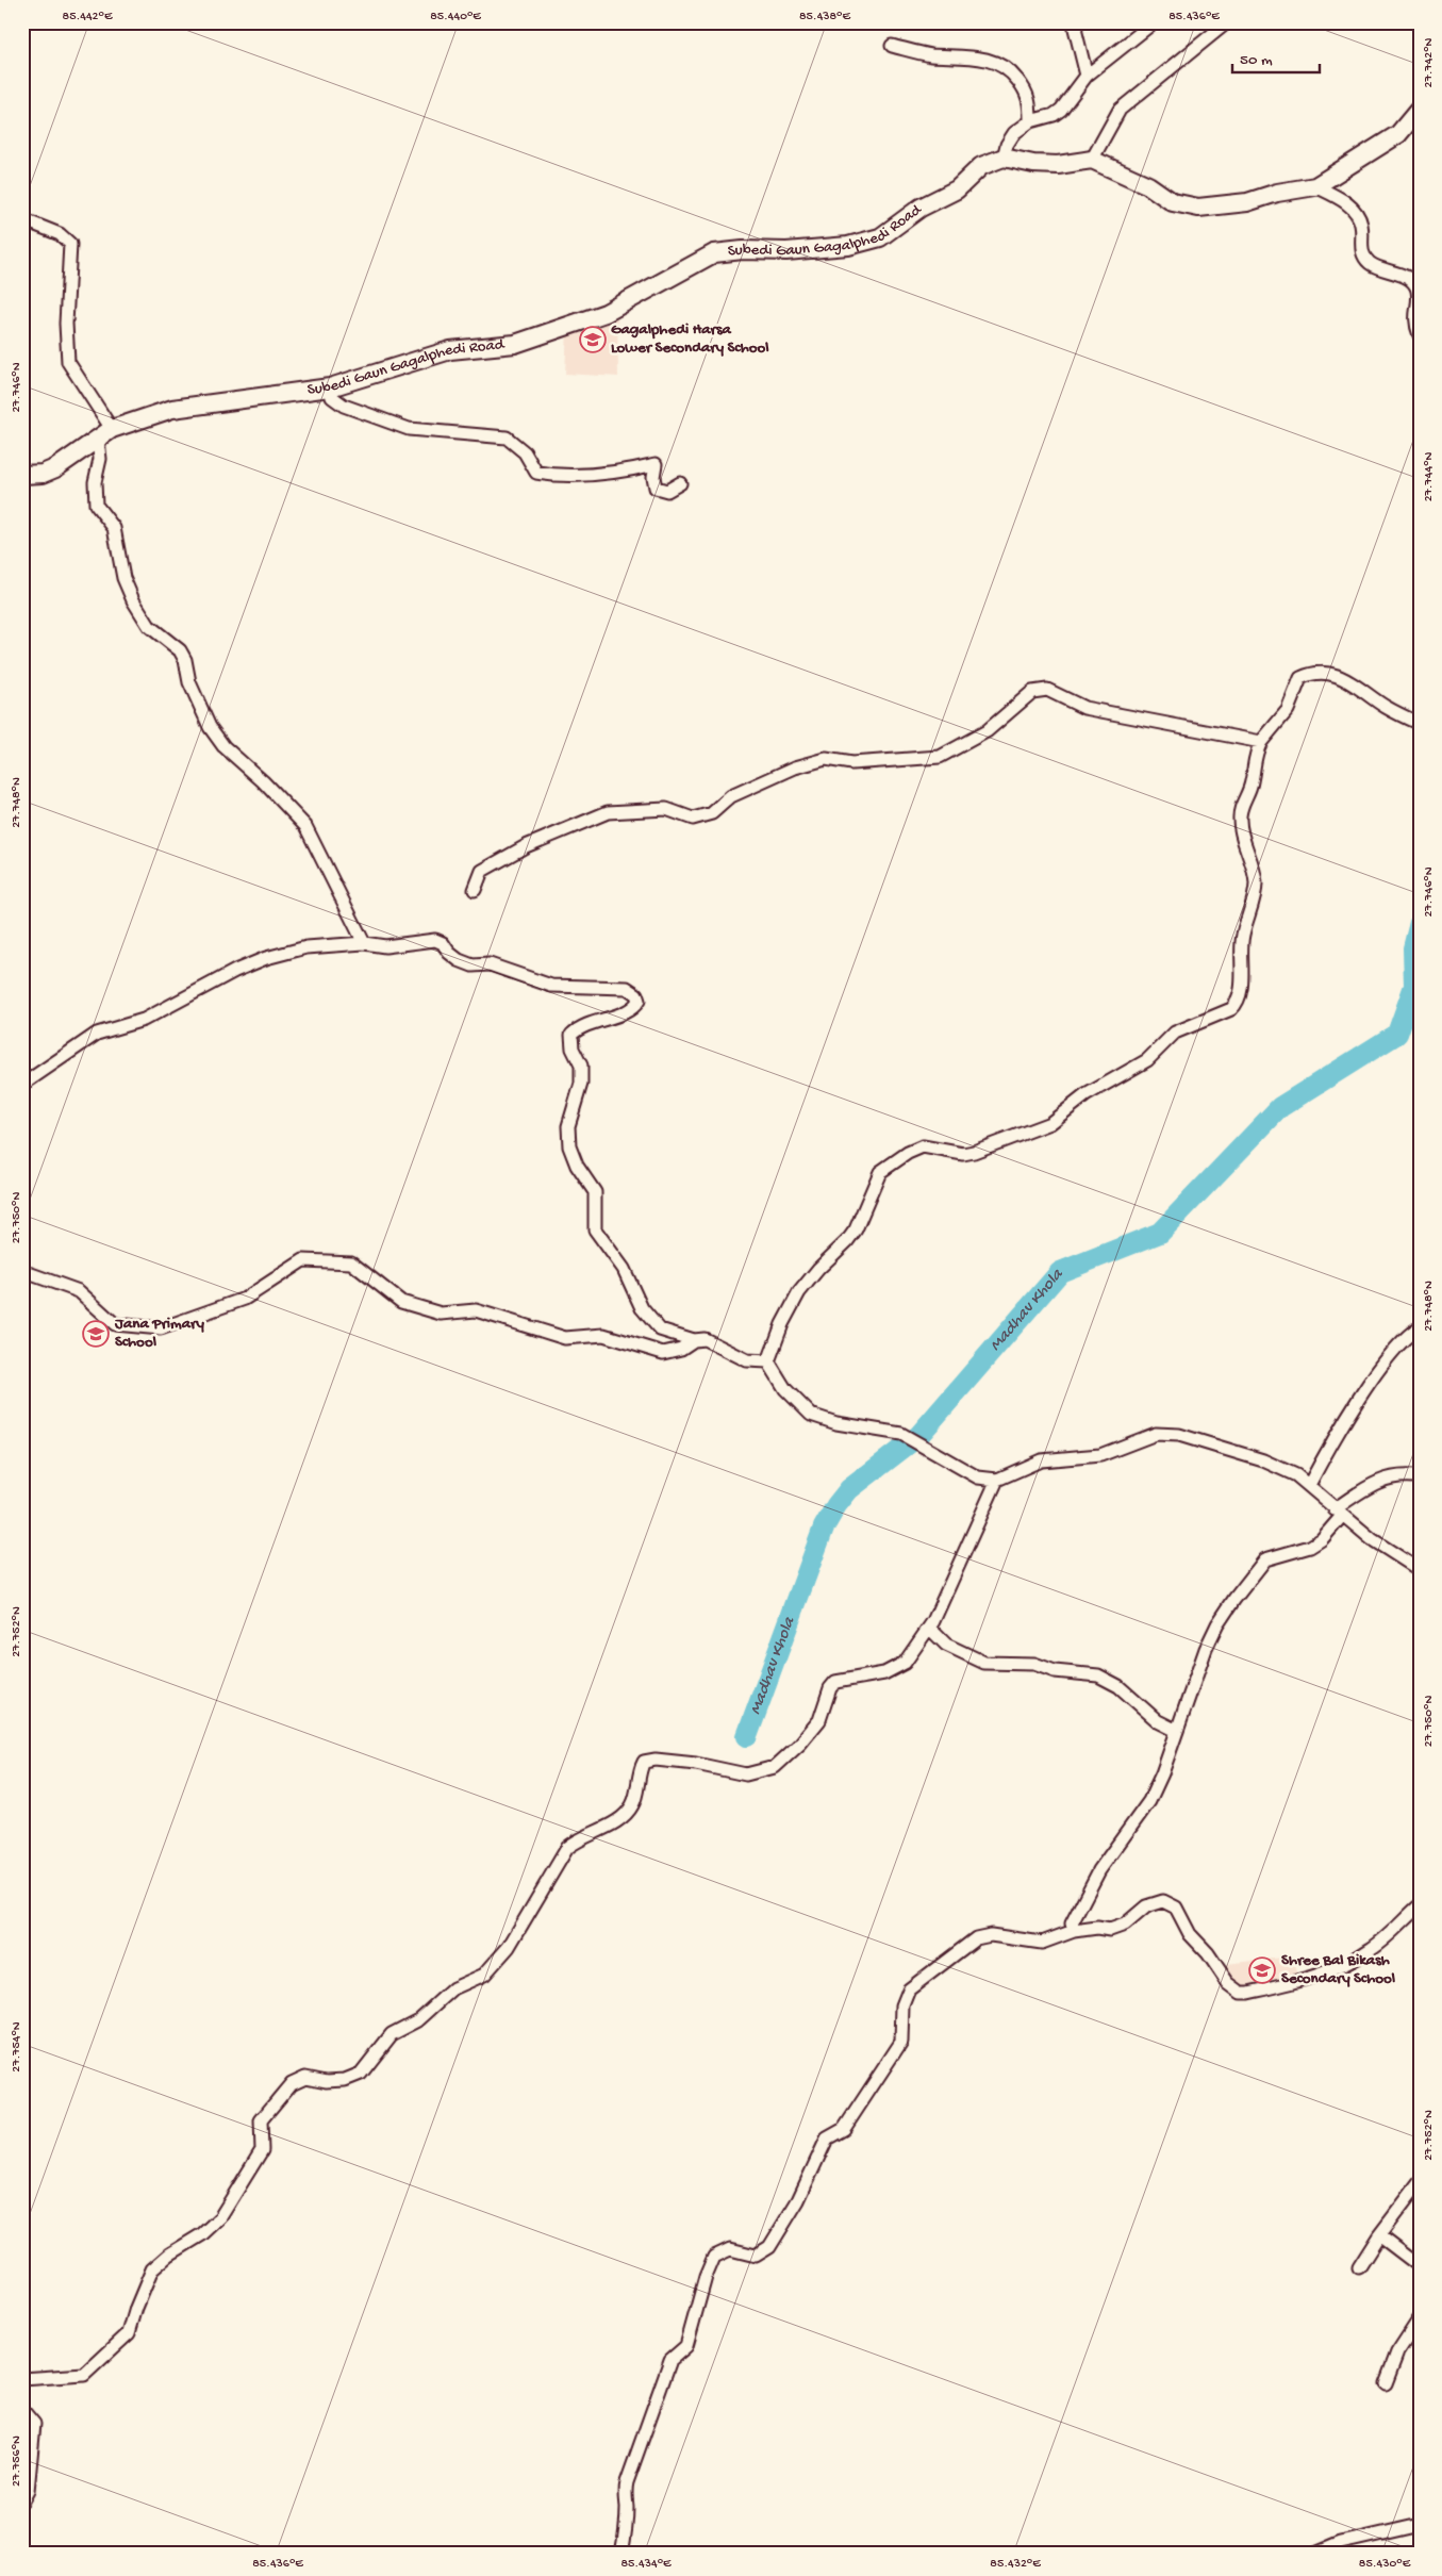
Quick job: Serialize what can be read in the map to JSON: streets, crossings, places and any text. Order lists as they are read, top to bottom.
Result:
{
  "streets": {
    "street": ["Subedi Gaun Gagalphedi Road"]
  },
  "water": ["Madhav Khola"],
  "places": {
    "school or university": ["Gagalphedi Harsa Lower Secondary School", "Jana Primary School", "Shree Bal Bikash Secondary School"]
  },
  "scale_bar": "50 m",
  "coordinates": [
    "85.442°E",
    "85.440°E",
    "85.438°E",
    "85.436°E",
    "27.742°N",
    "27.746°N",
    "27.744°N",
    "27.748°N",
    "27.750°N",
    "27.752°N",
    "27.754°N",
    "27.756°N",
    "85.434°E",
    "85.432°E",
    "85.430°E"
  ]
}
